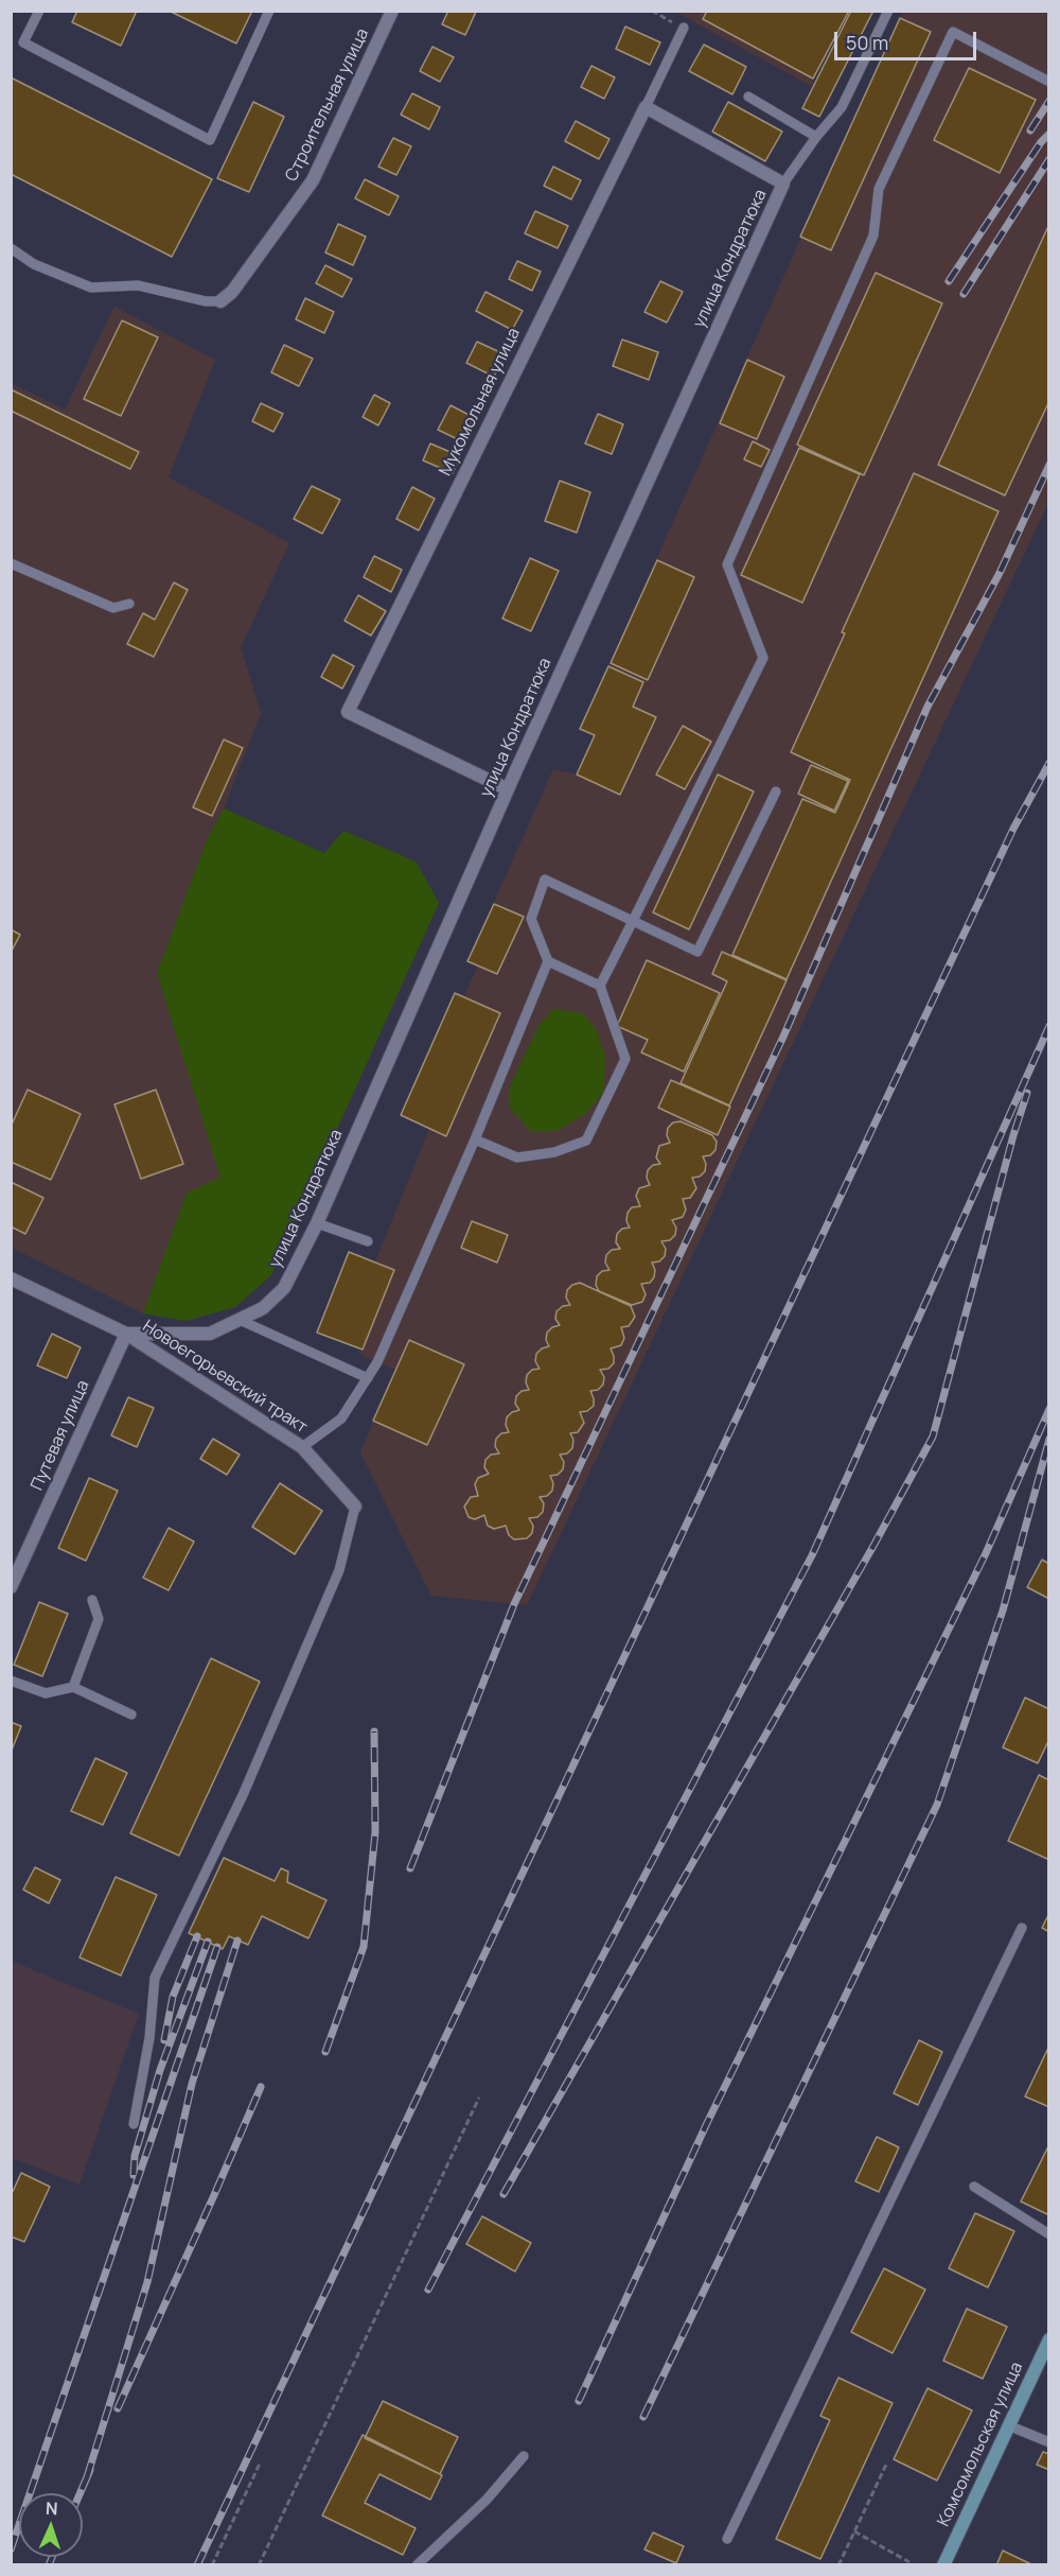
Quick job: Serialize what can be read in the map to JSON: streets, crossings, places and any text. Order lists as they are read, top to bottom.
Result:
{
  "streets": {
    "main road": ["Комсомольская улица"],
    "street": [
      "Строительная улица",
      "улица Кондратюка",
      "Мукомольная улица",
      "Новоегорьевский тракт",
      "Путевая улица"
    ]
  },
  "crossings": [
    ["улица Кондратюка", "Мукомольная улица"],
    ["улица Кондратюка", "Новоегорьевский тракт"],
    ["Новоегорьевский тракт", "Путевая улица"]
  ],
  "scale_bar": "50 m",
  "north": "top"
}
